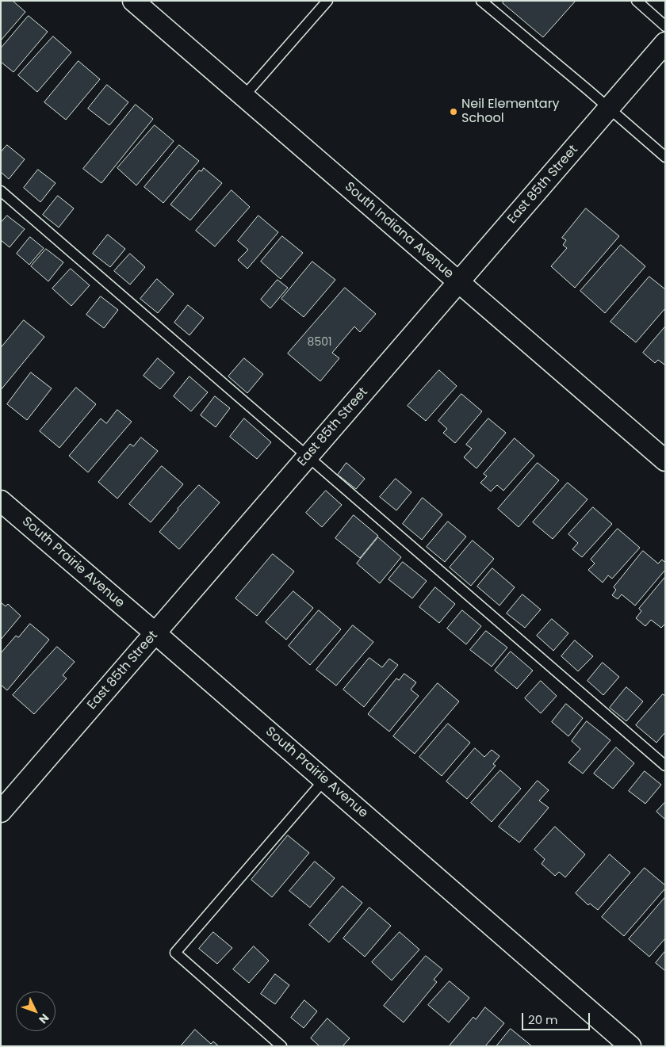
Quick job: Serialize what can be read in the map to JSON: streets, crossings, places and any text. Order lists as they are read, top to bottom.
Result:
{
  "streets": {
    "street": ["East 85th Street", "South Indiana Avenue", "South Prairie Avenue"]
  },
  "crossings": [
    ["East 85th Street", "South Indiana Avenue"],
    ["East 85th Street", "South Prairie Avenue"]
  ],
  "places": ["Neil Elementary School"],
  "house_numbers": ["8501"],
  "scale_bar": "20 m",
  "north": "bottom right"
}
